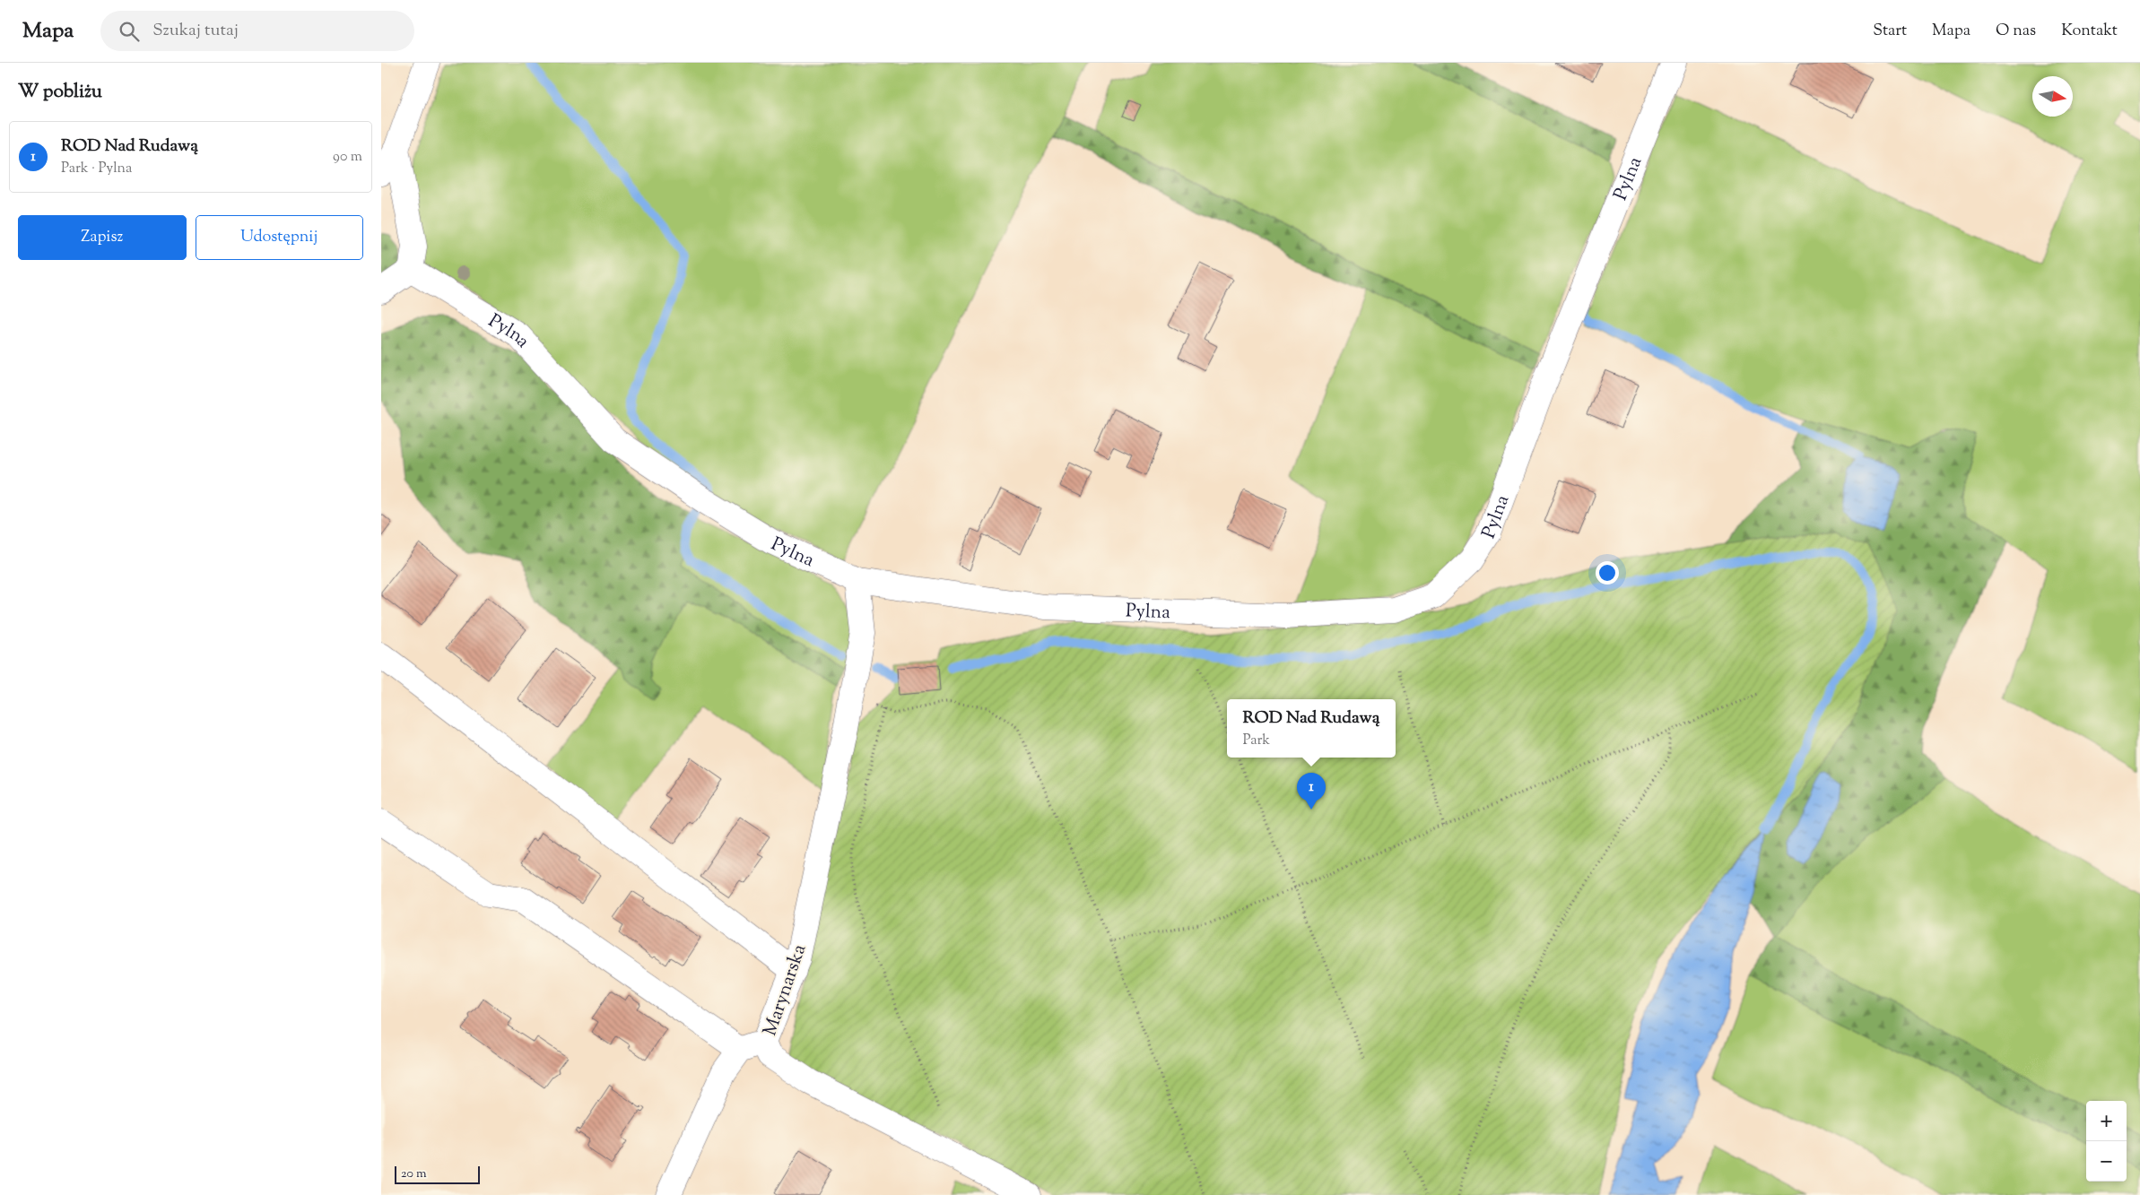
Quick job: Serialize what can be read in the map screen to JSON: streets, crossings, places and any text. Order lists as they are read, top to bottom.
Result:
{
  "streets": {
    "street": ["Pylna", "Marynarska"]
  },
  "crossings": [
    ["Pylna", "Marynarska"]
  ],
  "scale_bar": "20 m",
  "north": "right",
  "page": {
    "header": "Mapa",
    "search": "Szukaj tutaj",
    "nav": [
      "Start",
      "Mapa",
      "O nas",
      "Kontakt"
    ],
    "heading": "W pobliżu",
    "list": [
      {
        "mark": "1",
        "name": "ROD Nad Rudawą",
        "note": "Park · Pylna",
        "value": "90 m"
      }
    ],
    "buttons": ["Zapisz", "Udostępnij"],
    "popup": ["ROD Nad Rudawą", "Park"],
    "pins": "1",
    "map_buttons": ["+", "−"],
    "scale": "20 m"
  }
}
